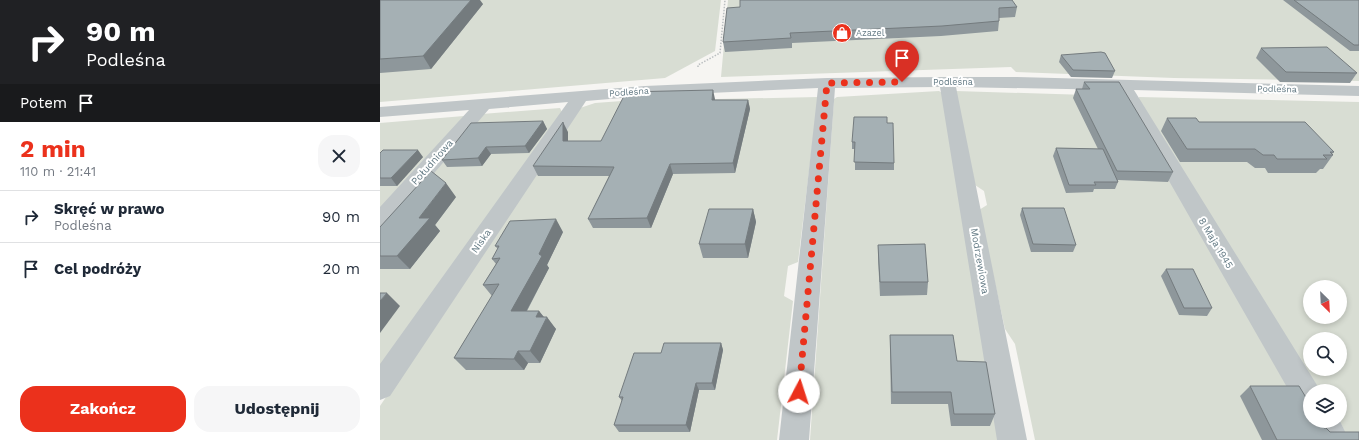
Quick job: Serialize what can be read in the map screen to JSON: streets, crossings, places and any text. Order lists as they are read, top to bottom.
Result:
{
  "streets": {
    "street": [
      "Podleśna",
      "Południowa",
      "Niska",
      "8 Maja 1945",
      "Modrzewiowa"
    ]
  },
  "crossings": [
    ["Podleśna", "Południowa"],
    ["Podleśna", "Niska"],
    ["Podleśna", "8 Maja 1945"],
    ["Podleśna", "Modrzewiowa"]
  ],
  "places": {
    "shop": ["Azazel"]
  },
  "north": "bottom right",
  "page": {
    "turn": ["90 m", "Podleśna"],
    "then": "Potem",
    "heading": ["2 min", "110 m · 21:41"],
    "list": [
      {
        "name": "Skręć w prawo",
        "note": "Podleśna",
        "value": "90 m"
      },
      {
        "name": "Cel podróży",
        "value": "20 m"
      }
    ],
    "buttons": ["Zakończ", "Udostępnij"]
  }
}
